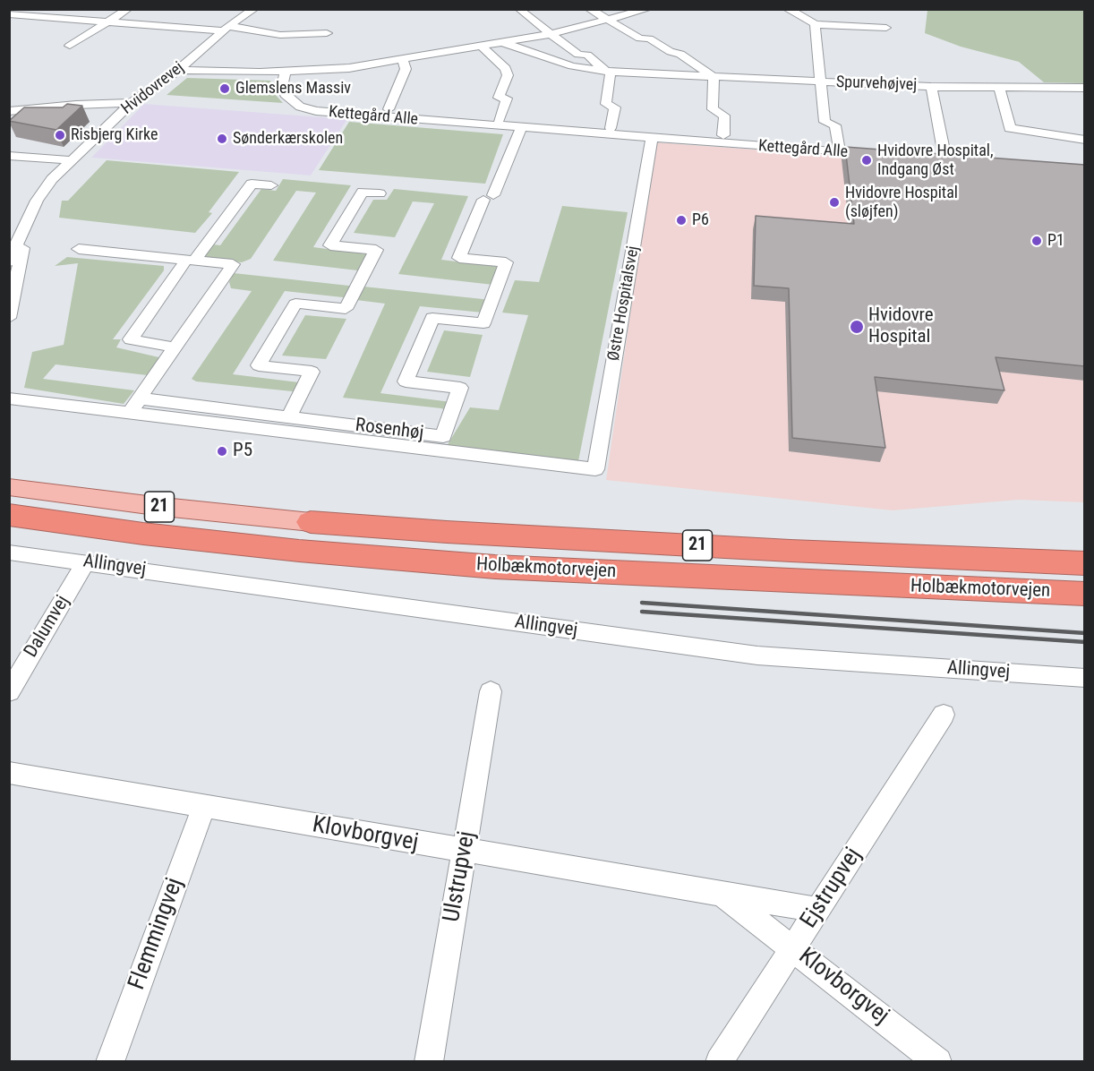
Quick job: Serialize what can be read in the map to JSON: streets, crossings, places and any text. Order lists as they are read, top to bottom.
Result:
{
  "streets": {
    "highway": ["21", "Holbækmotorvejen"],
    "street": [
      "Spurvehøjvej",
      "Hvidovrevej",
      "Kettegård Alle",
      "Østre Hospitalsvej",
      "Rosenhøj",
      "Allingvej",
      "Dalumvej",
      "Klovborgvej",
      "Ulstrupvej",
      "Ejstrupvej",
      "Flemmingvej"
    ]
  },
  "crossings": [
    ["Kettegård Alle", "Østre Hospitalsvej"],
    ["Kettegård Alle", "Rosenhøj"],
    ["Østre Hospitalsvej", "Rosenhøj"],
    ["Allingvej", "Dalumvej"],
    ["Klovborgvej", "Ulstrupvej"],
    ["Klovborgvej", "Ejstrupvej"],
    ["Klovborgvej", "Flemmingvej"]
  ],
  "places": [
    "Glemslens Massiv",
    "Risbjerg Kirke",
    "Sønderkærskolen",
    "Hvidovre Hospital, Indgang Øst",
    "Hvidovre Hospital (sløjfen)",
    "P6",
    "P1",
    "Hvidovre Hospital",
    "P5"
  ]
}
